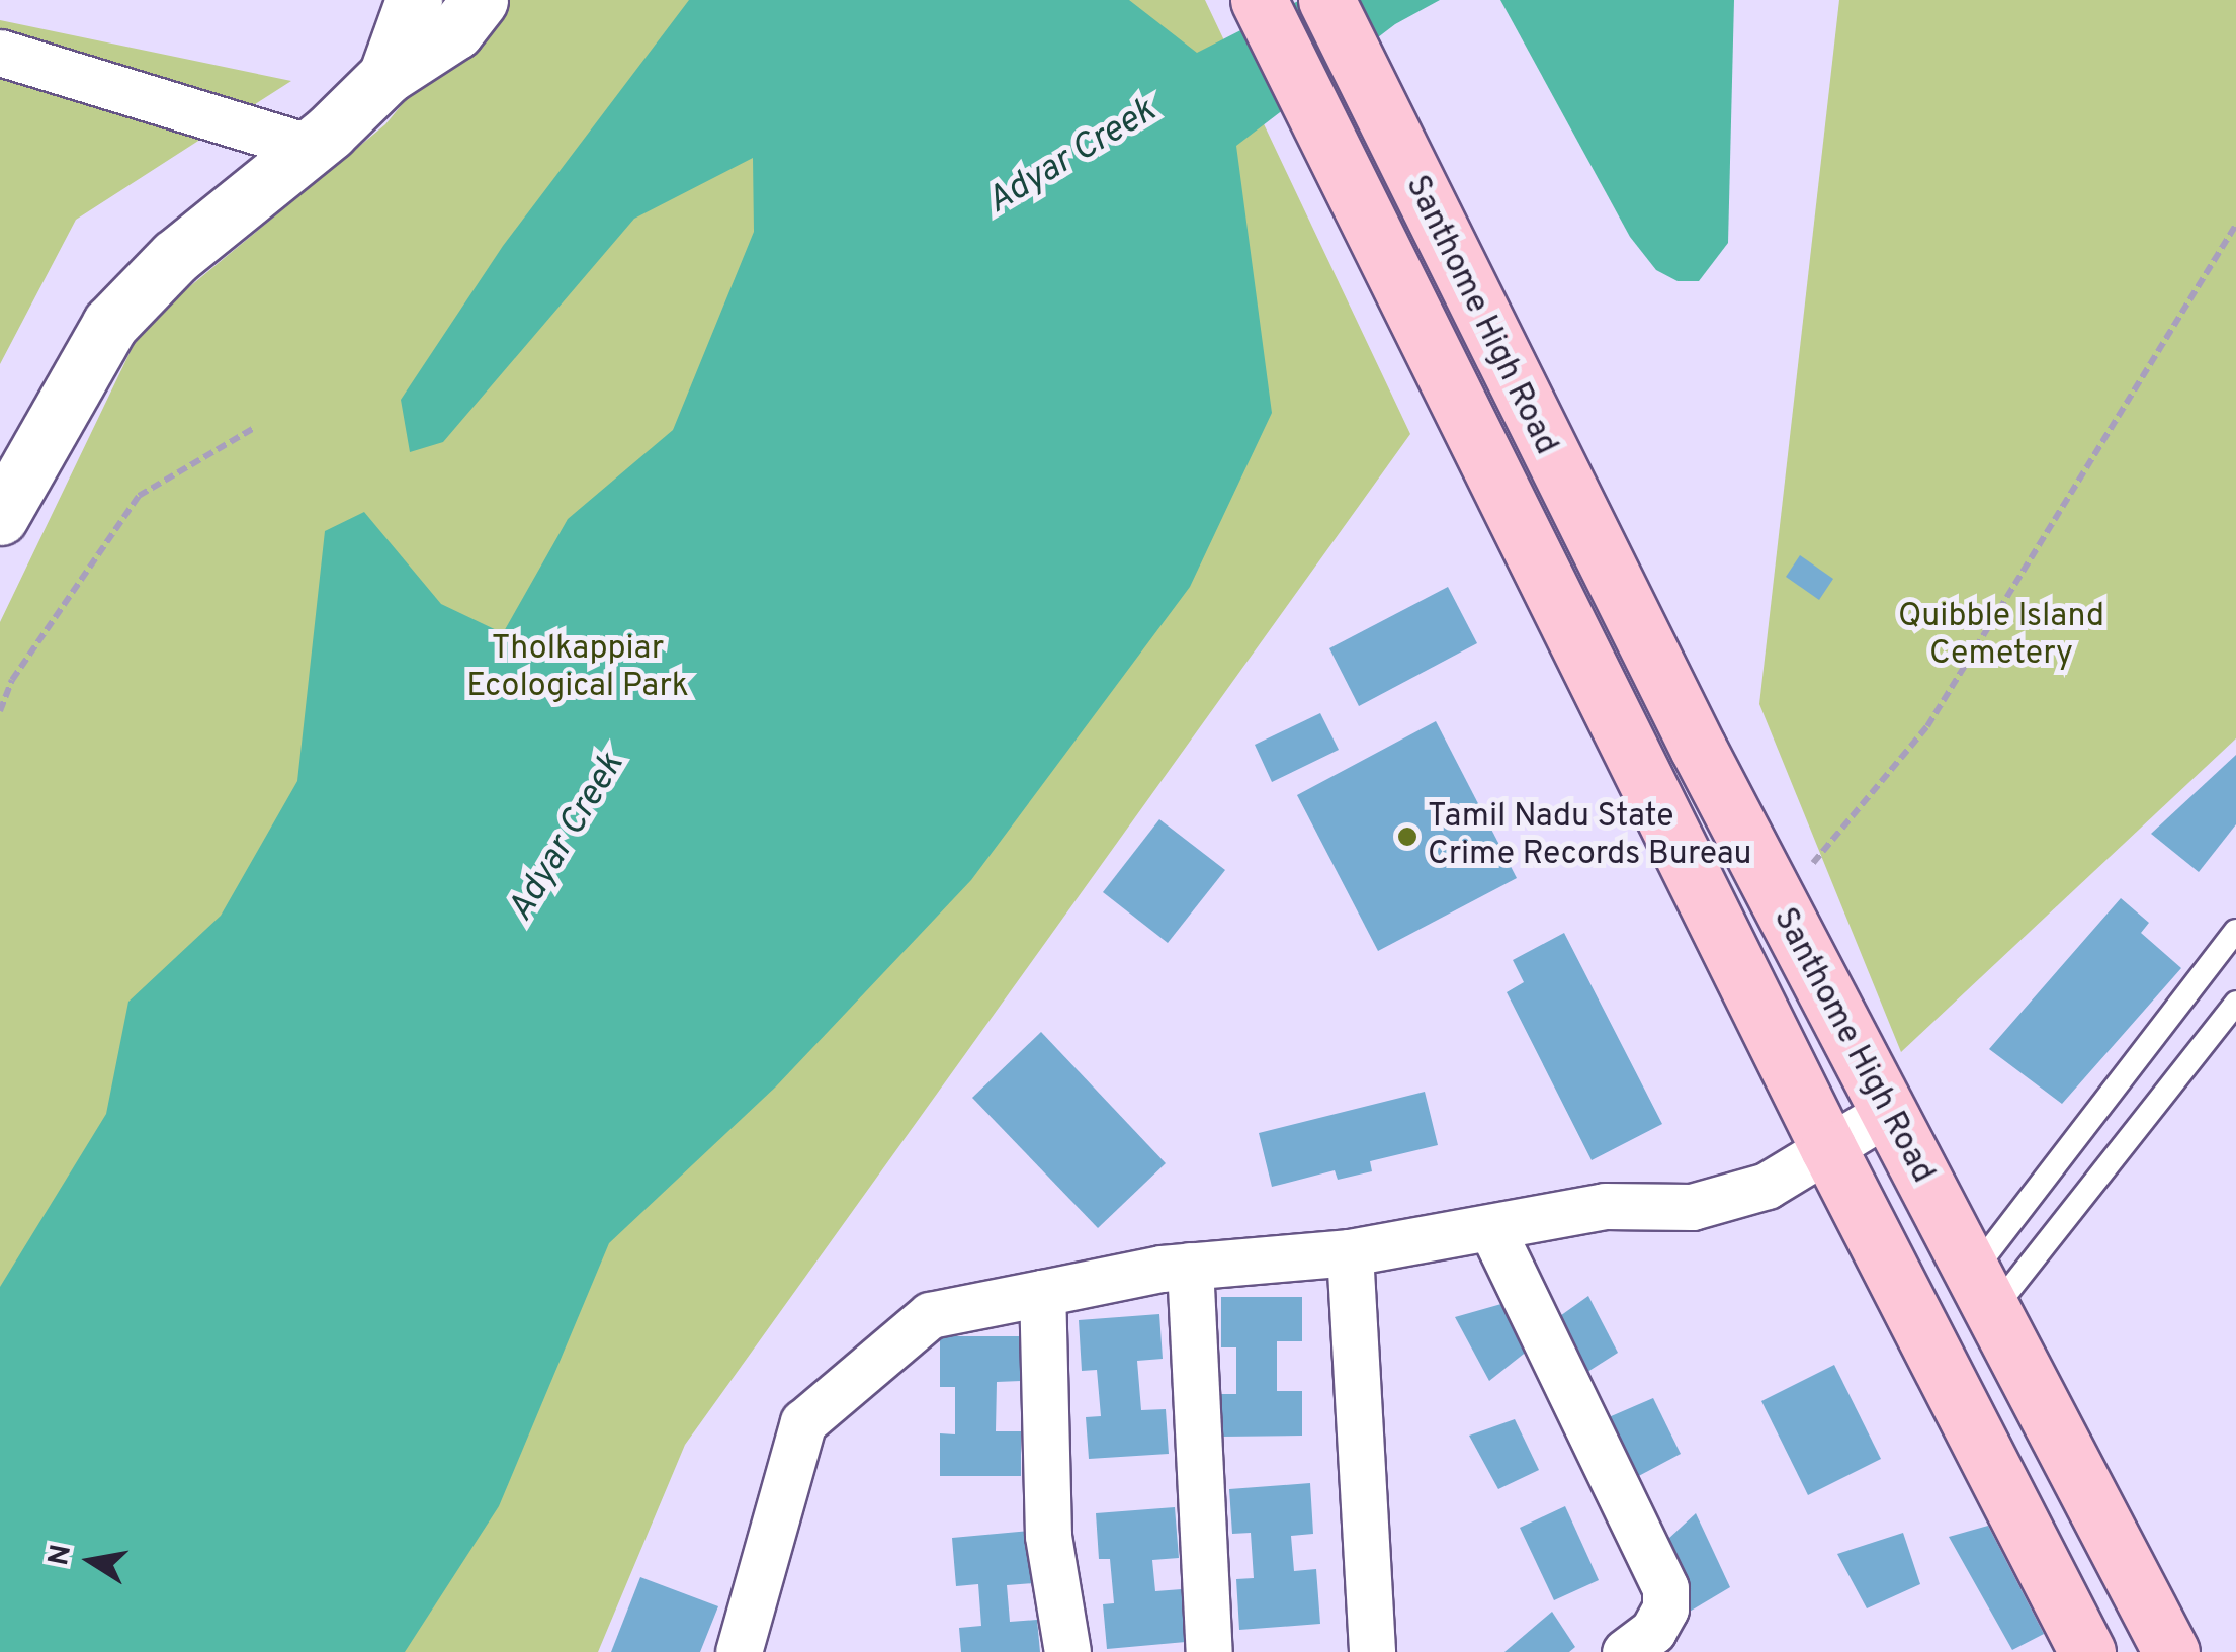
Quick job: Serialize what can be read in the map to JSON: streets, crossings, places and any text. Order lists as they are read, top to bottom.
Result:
{
  "streets": {
    "main road": ["Santhome High Road"]
  },
  "water": ["Adyar Creek"],
  "parks": ["Quibble Island Cemetery", "Tholkappiar Ecological Park"],
  "places": ["Tamil Nadu State Crime Records Bureau"],
  "north": "left"
}
